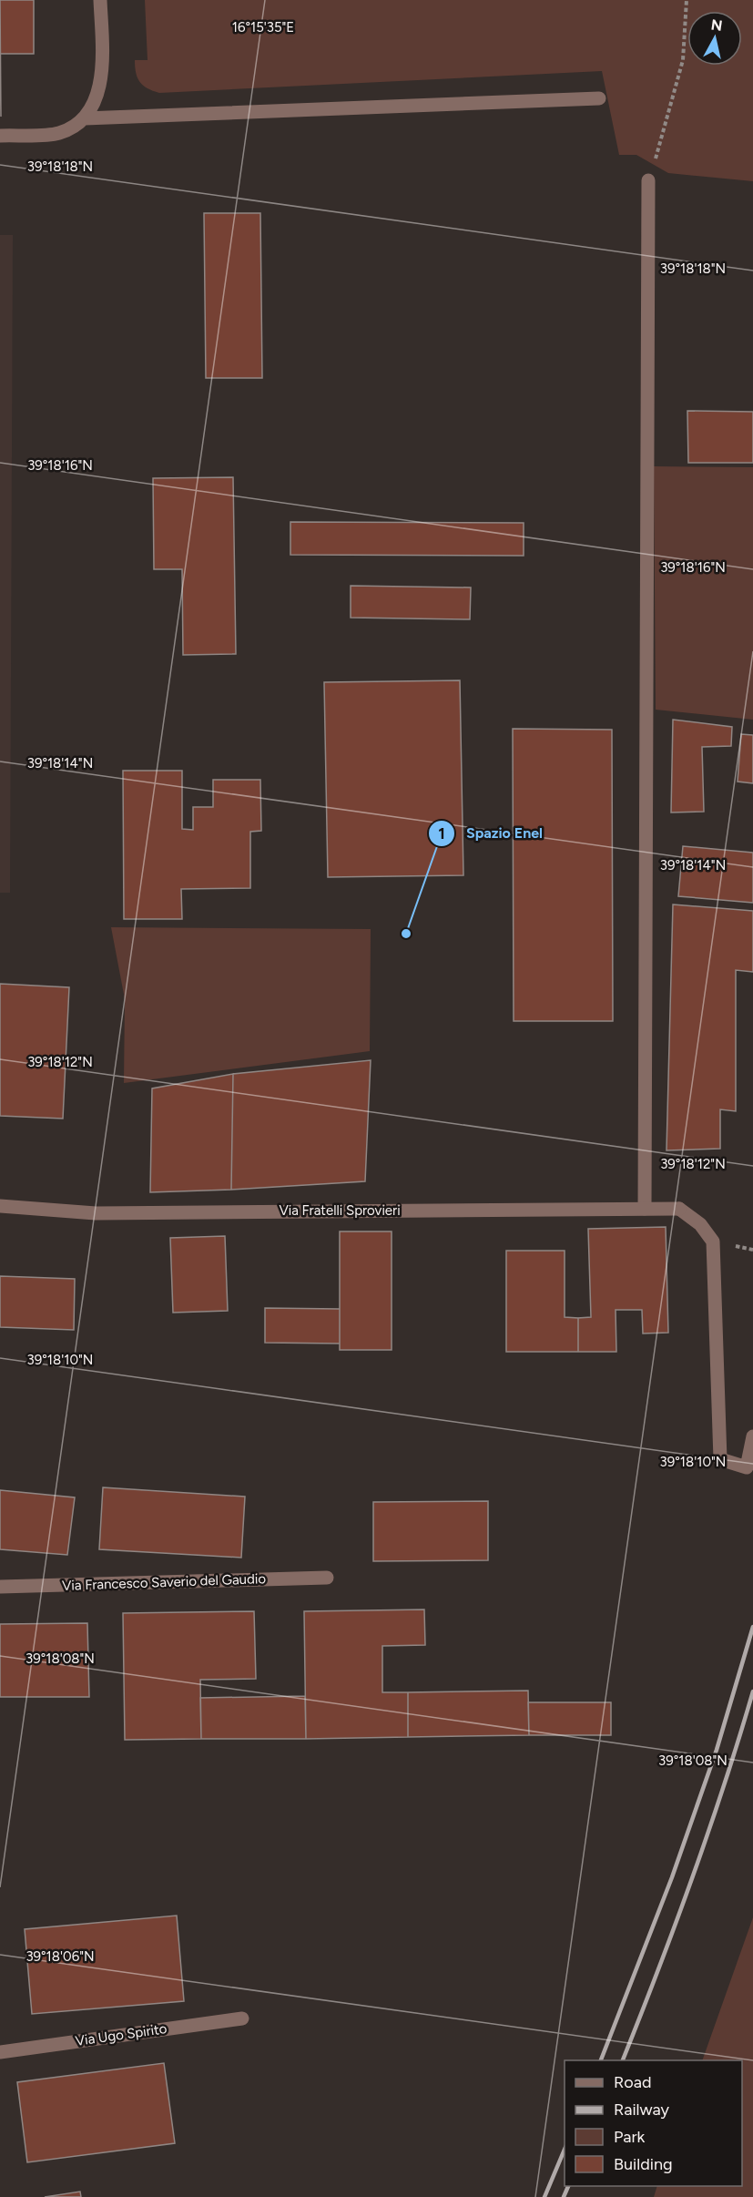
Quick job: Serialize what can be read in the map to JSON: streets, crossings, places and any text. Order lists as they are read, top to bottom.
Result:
{
  "streets": {
    "street": ["Via Fratelli Sprovieri", "Via Francesco Saverio del Gaudio", "Via Ugo Spirito"]
  },
  "places": ["Spazio Enel"],
  "legend": [
    "Road",
    "Railway",
    "Park",
    "Building"
  ],
  "north": "top",
  "coordinates": [
    "16°15'35\"E",
    "39°18'18\"N",
    "39°18'16\"N",
    "39°18'14\"N",
    "39°18'12\"N",
    "39°18'10\"N",
    "39°18'08\"N",
    "39°18'06\"N"
  ]
}
